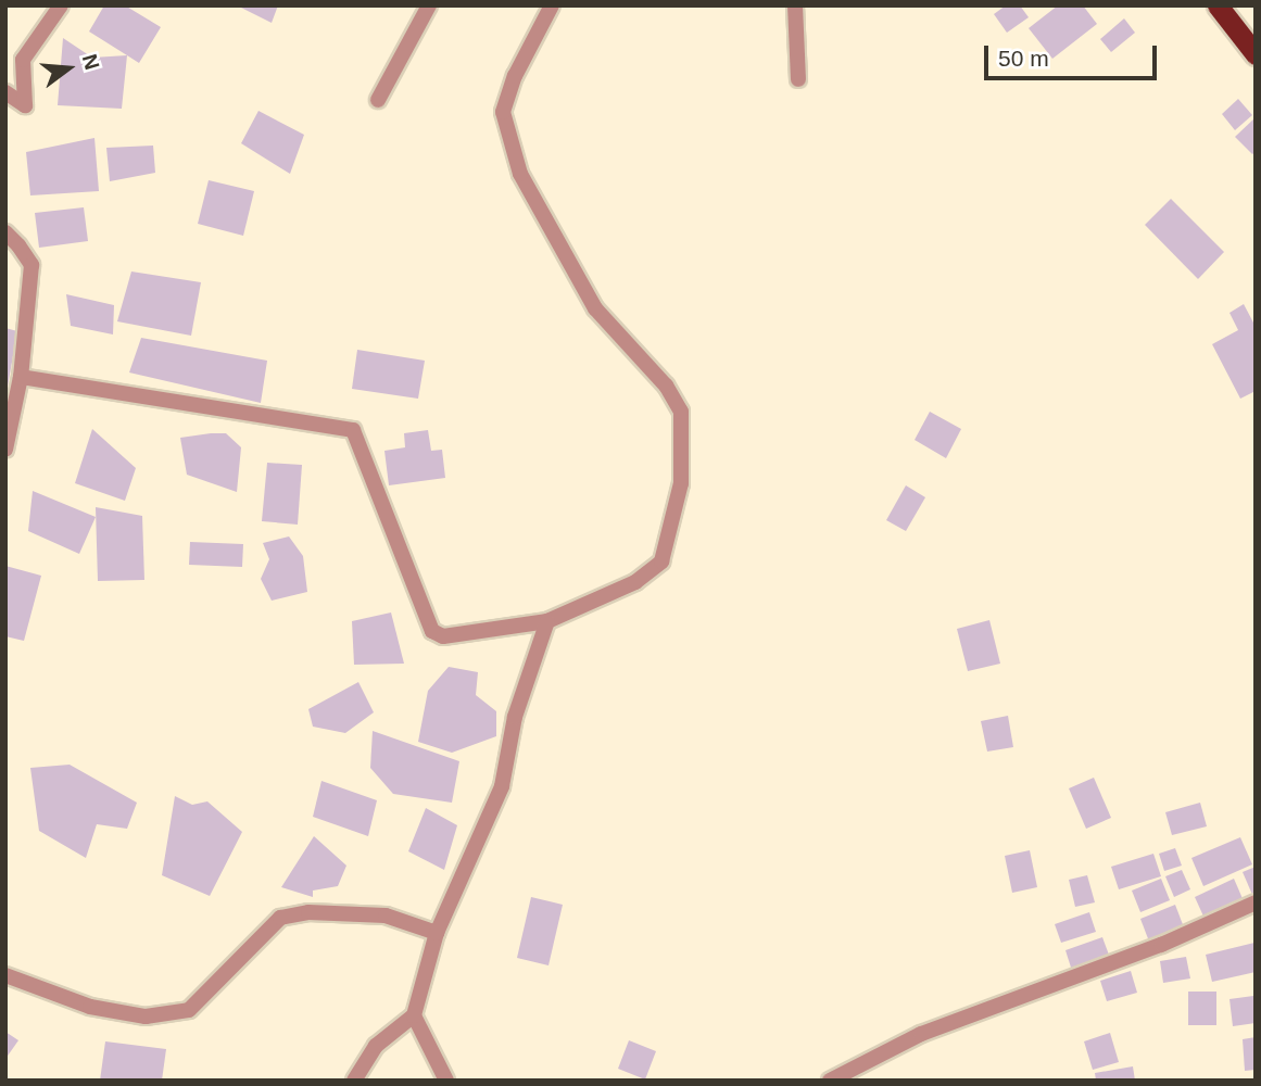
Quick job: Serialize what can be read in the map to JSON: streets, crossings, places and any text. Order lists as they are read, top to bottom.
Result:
{
  "scale_bar": "50 m",
  "north": "right"
}
